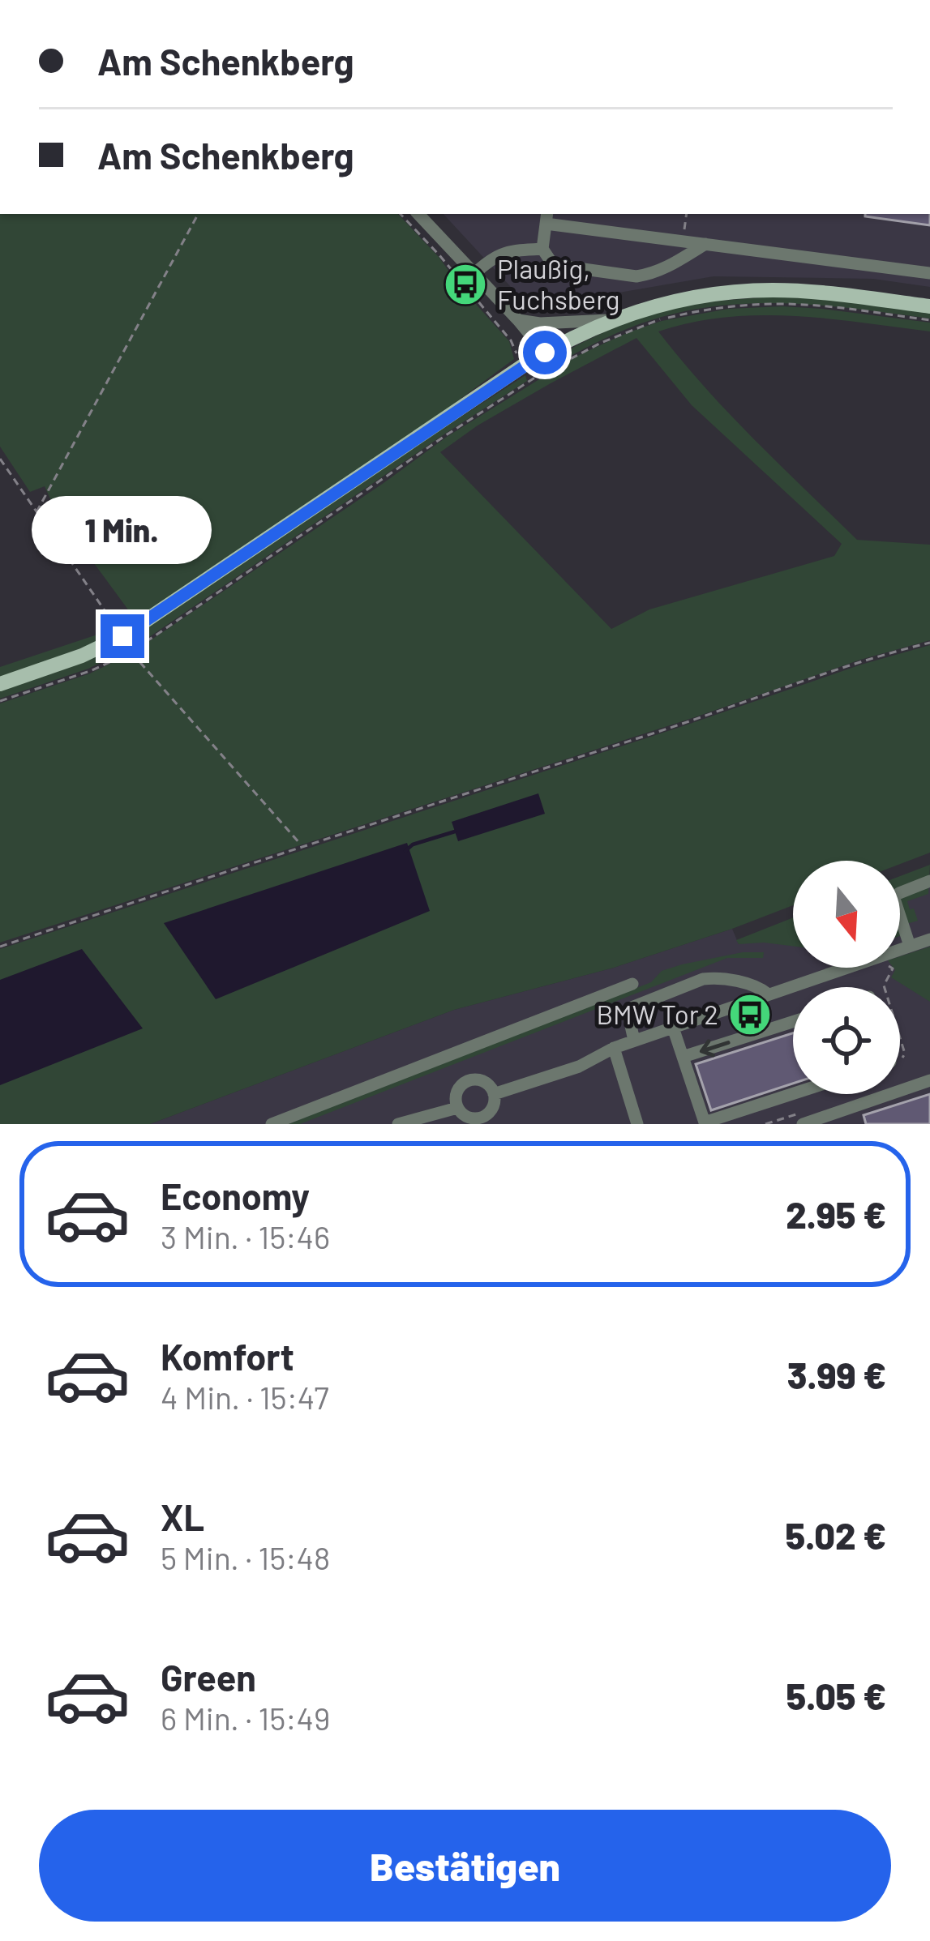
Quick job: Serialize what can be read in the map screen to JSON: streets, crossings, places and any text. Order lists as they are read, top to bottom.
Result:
{
  "places": {
    "bus stop": ["Plaußig, Fuchsberg", "BMW Tor 2"]
  },
  "north": "bottom",
  "page": {
    "banner": ["Am Schenkberg", "Am Schenkberg"],
    "bubble": "1 Min.",
    "list": [
      {
        "name": "Economy",
        "note": "3 Min. · 15:46",
        "value": "2.95 €"
      },
      {
        "name": "Komfort",
        "note": "4 Min. · 15:47",
        "value": "3.99 €"
      },
      {
        "name": "XL",
        "note": "5 Min. · 15:48",
        "value": "5.02 €"
      },
      {
        "name": "Green",
        "note": "6 Min. · 15:49",
        "value": "5.05 €"
      }
    ],
    "buttons": "Bestätigen"
  }
}
